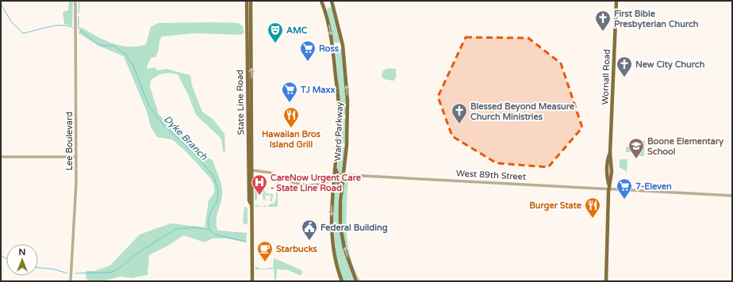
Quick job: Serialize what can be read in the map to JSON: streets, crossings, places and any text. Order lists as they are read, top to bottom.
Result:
{
  "streets": {
    "main road": ["Wornall Road", "State Line Road", "Ward Parkway"],
    "street": ["Lee Boulevard", "West 89th Street"]
  },
  "crossings": [
    ["Wornall Road", "West 89th Street"],
    ["State Line Road", "West 89th Street"],
    ["Ward Parkway", "West 89th Street"]
  ],
  "water": ["Dyke Branch"],
  "places": {
    "church": ["First Bible Presbyterian Church", "New City Church", "Blessed Beyond Measure Church Ministries"],
    "theatre": ["AMC"],
    "supermarket": ["Ross", "TJ Maxx", "7-Eleven"],
    "restaurant": ["Hawaiian Bros Island Grill", "Burger State"],
    "school or university": ["Boone Elementary School"],
    "hospital": ["CareNow Urgent Care - State Line Road"],
    "public building": ["Federal Building"],
    "cafe": ["Starbucks"]
  },
  "north": "top"
}
